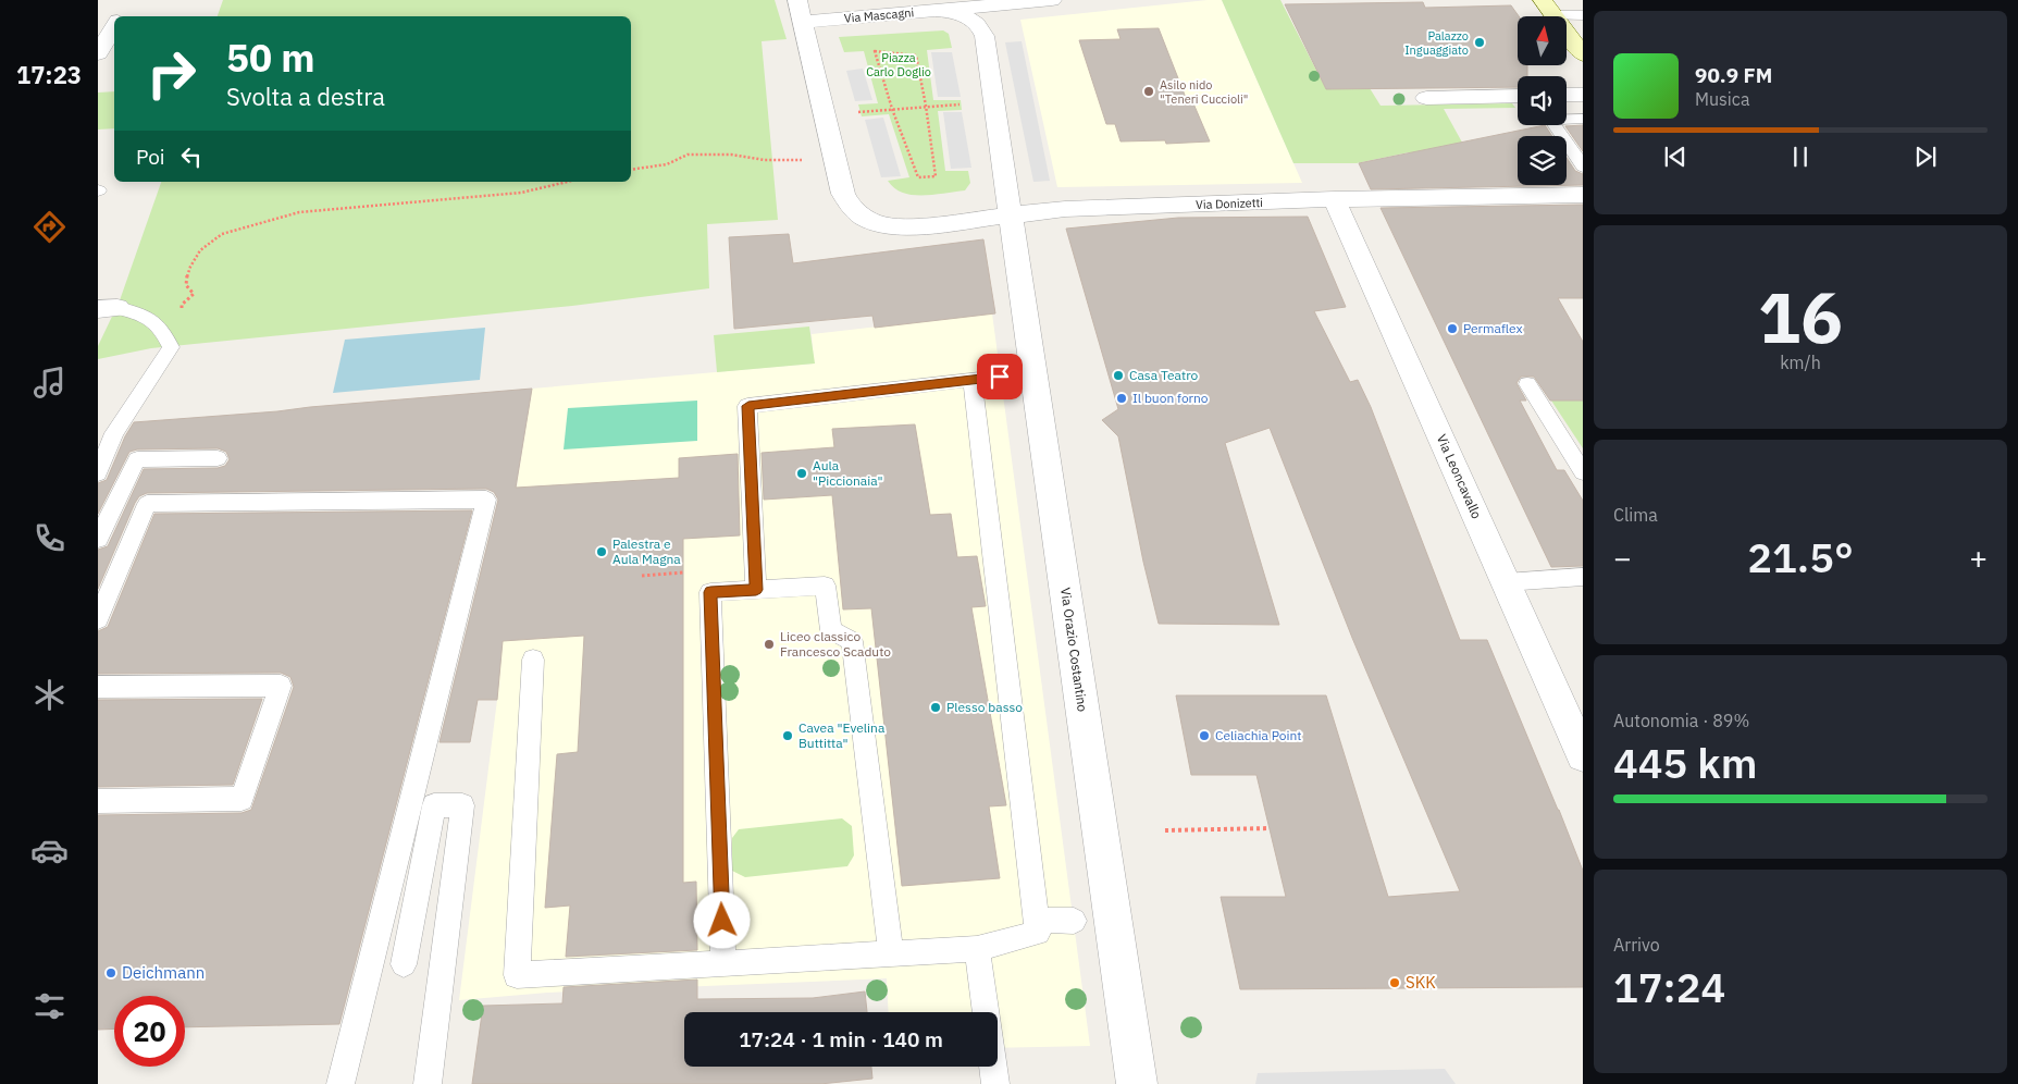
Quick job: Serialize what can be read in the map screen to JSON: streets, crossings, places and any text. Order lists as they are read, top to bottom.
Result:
{
  "streets": {
    "street": [
      "Via Mascagni",
      "Via Donizetti",
      "Via Leoncavallo",
      "Via Orazio Costantino"
    ]
  },
  "crossings": [
    ["Via Mascagni", "Via Orazio Costantino"],
    ["Via Donizetti", "Via Leoncavallo"],
    ["Via Donizetti", "Via Orazio Costantino"]
  ],
  "parks": ["Piazza Carlo Doglio"],
  "places": [
    "Palazzo Inguaggiato",
    "Asilo nido \"Teneri Cuccioli\"",
    "Permaflex",
    "Casa Teatro",
    "Il buon forno",
    "Aula \"Piccionaia\"",
    "Palestra e Aula Magna",
    "Liceo classico Francesco Scaduto",
    "Plesso basso",
    "Cavea \"Evelina Buttitta\"",
    "Celiachia Point",
    "Deichmann",
    "SKK"
  ],
  "north": "top",
  "page": {
    "tabs": "17:23",
    "turn": ["50 m", "Svolta a destra"],
    "song": ["90.9 FM", "Musica"],
    "then": "Poi",
    "tile": [
      ["16", "km/h"],
      "Clima",
      ["Autonomia · 89%", "445 km"],
      ["Arrivo", "17:24"]
    ],
    "heat": ["−", "21.5°", "+"],
    "limit": "20",
    "trip": "17:24 · 1 min · 140 m"
  }
}
